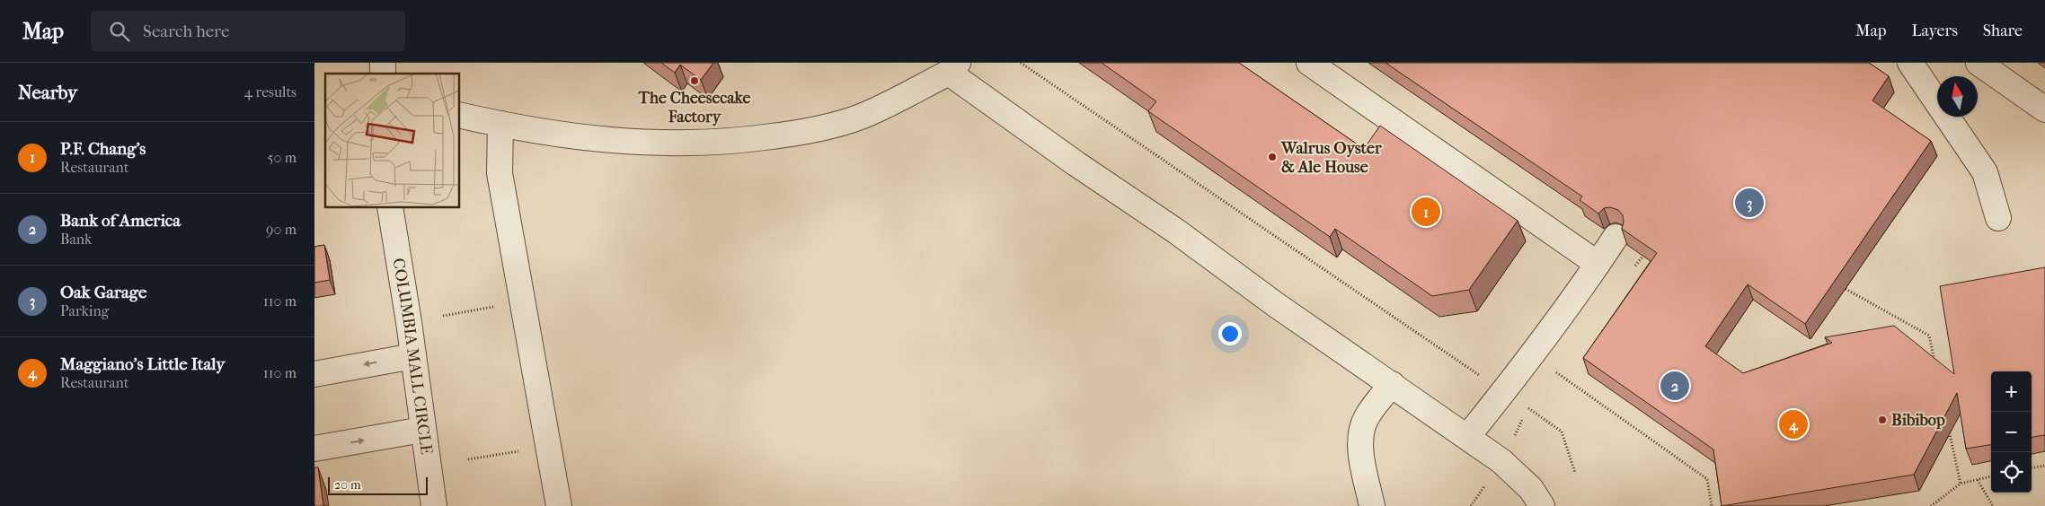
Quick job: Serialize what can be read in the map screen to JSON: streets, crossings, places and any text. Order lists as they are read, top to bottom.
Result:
{
  "streets": {
    "street": ["COLUMBIA MALL CIRCLE"]
  },
  "places": ["The Cheesecake Factory", "Walrus Oyster & Ale House", "Bibibop"],
  "scale_bar": "20 m",
  "north": "top",
  "page": {
    "header": "Map",
    "search": "Search here",
    "nav": ["Map", "Layers", "Share"],
    "heading": ["Nearby", "4 results"],
    "list": [
      {
        "mark": "1",
        "name": "P.F. Chang's",
        "note": "Restaurant",
        "value": "50 m"
      },
      {
        "mark": "2",
        "name": "Bank of America",
        "note": "Bank",
        "value": "90 m"
      },
      {
        "mark": "3",
        "name": "Oak Garage",
        "note": "Parking",
        "value": "110 m"
      },
      {
        "mark": "4",
        "name": "Maggiano's Little Italy",
        "note": "Restaurant",
        "value": "110 m"
      }
    ],
    "pins": [
      "3",
      "1",
      "2",
      "4"
    ],
    "map_buttons": ["+", "−"],
    "scale": "20 m"
  }
}
